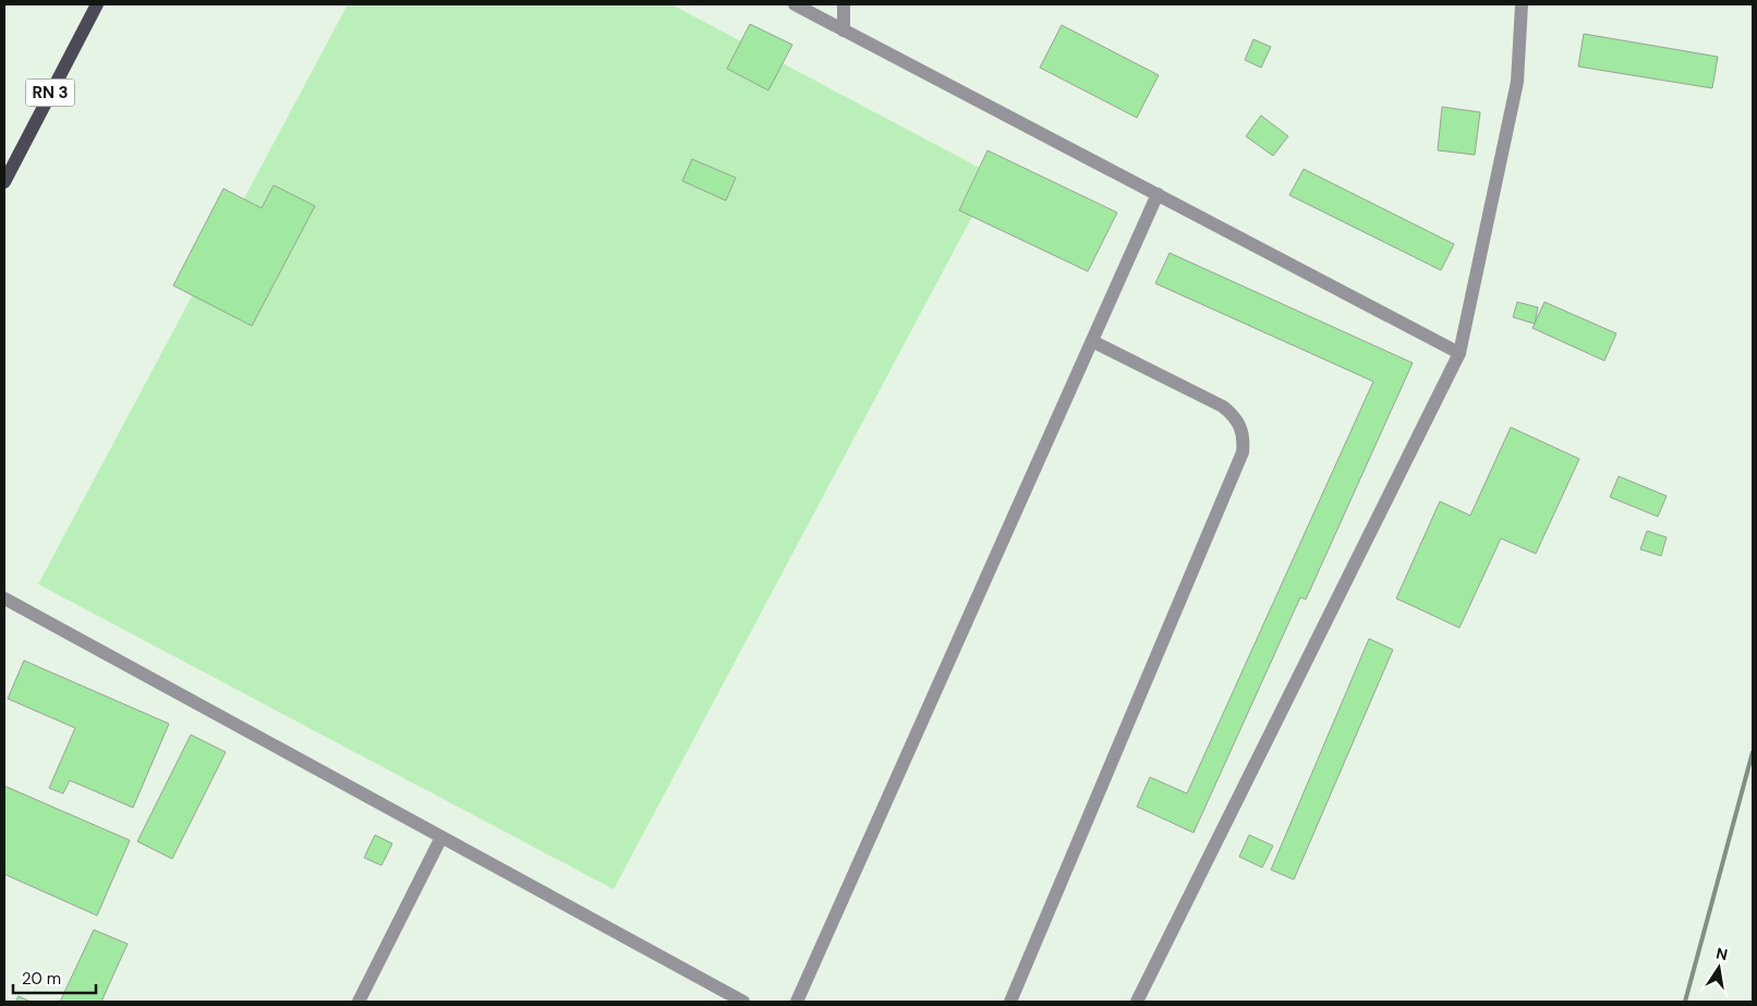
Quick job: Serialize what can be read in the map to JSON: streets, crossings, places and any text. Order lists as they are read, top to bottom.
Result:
{
  "streets": {
    "main road": ["RN 3"]
  },
  "scale_bar": "20 m",
  "north": "top"
}
